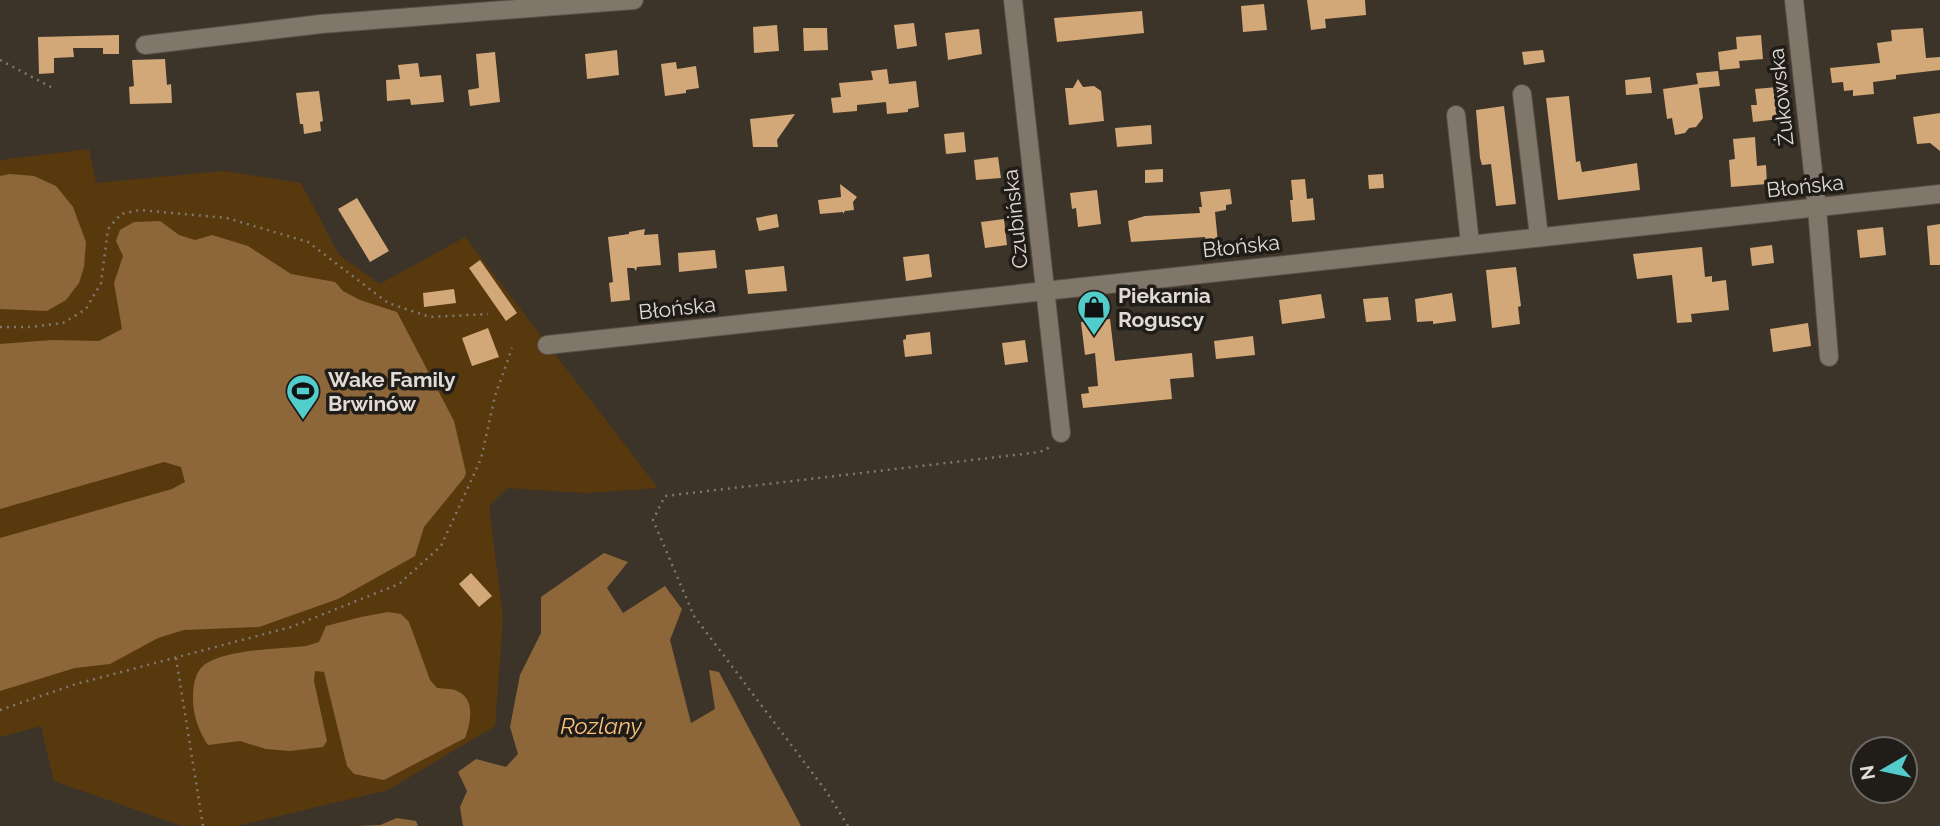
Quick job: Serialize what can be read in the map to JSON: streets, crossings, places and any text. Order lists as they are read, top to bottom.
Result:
{
  "streets": {
    "street": ["Żukowska", "Błońska", "Czubińska"]
  },
  "crossings": [
    ["Żukowska", "Błońska"],
    ["Błońska", "Czubińska"]
  ],
  "water": ["Rozlany"],
  "places": {
    "shop": ["Piekarnia Roguscy"],
    "sports": ["Wake Family Brwinów"]
  },
  "north": "left"
}
